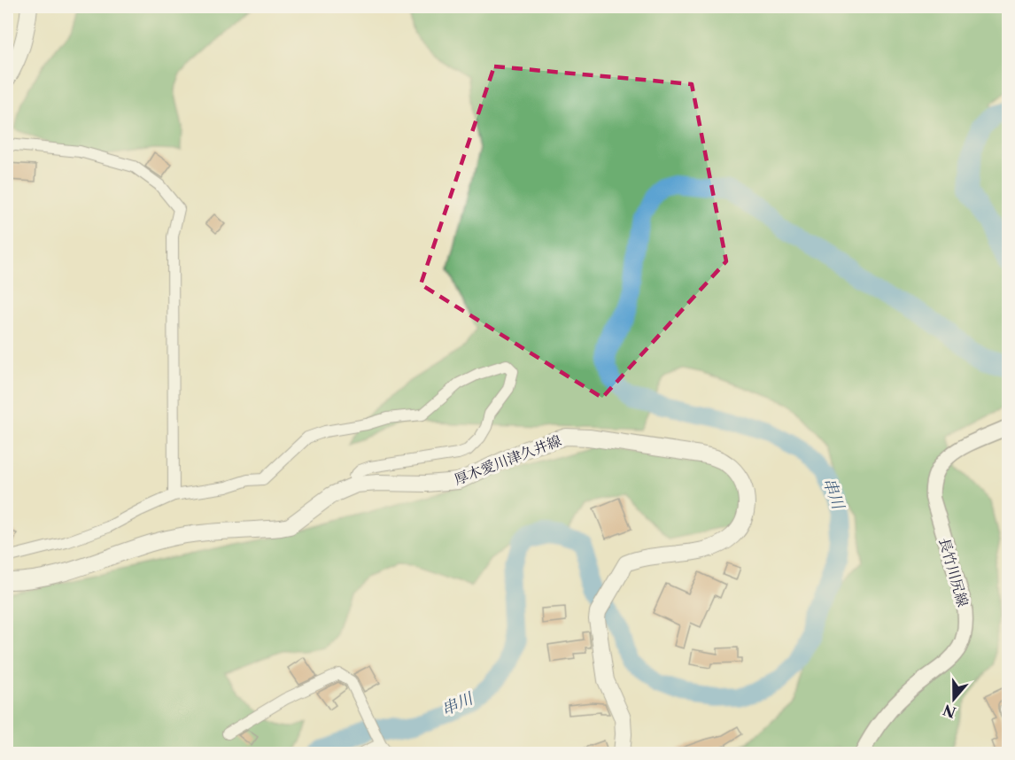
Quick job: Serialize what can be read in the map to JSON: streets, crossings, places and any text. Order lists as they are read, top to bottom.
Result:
{
  "streets": {
    "main road": ["厚木愛川津久井線", "長竹川尻線"]
  },
  "water": ["串川"],
  "north": "bottom"
}
